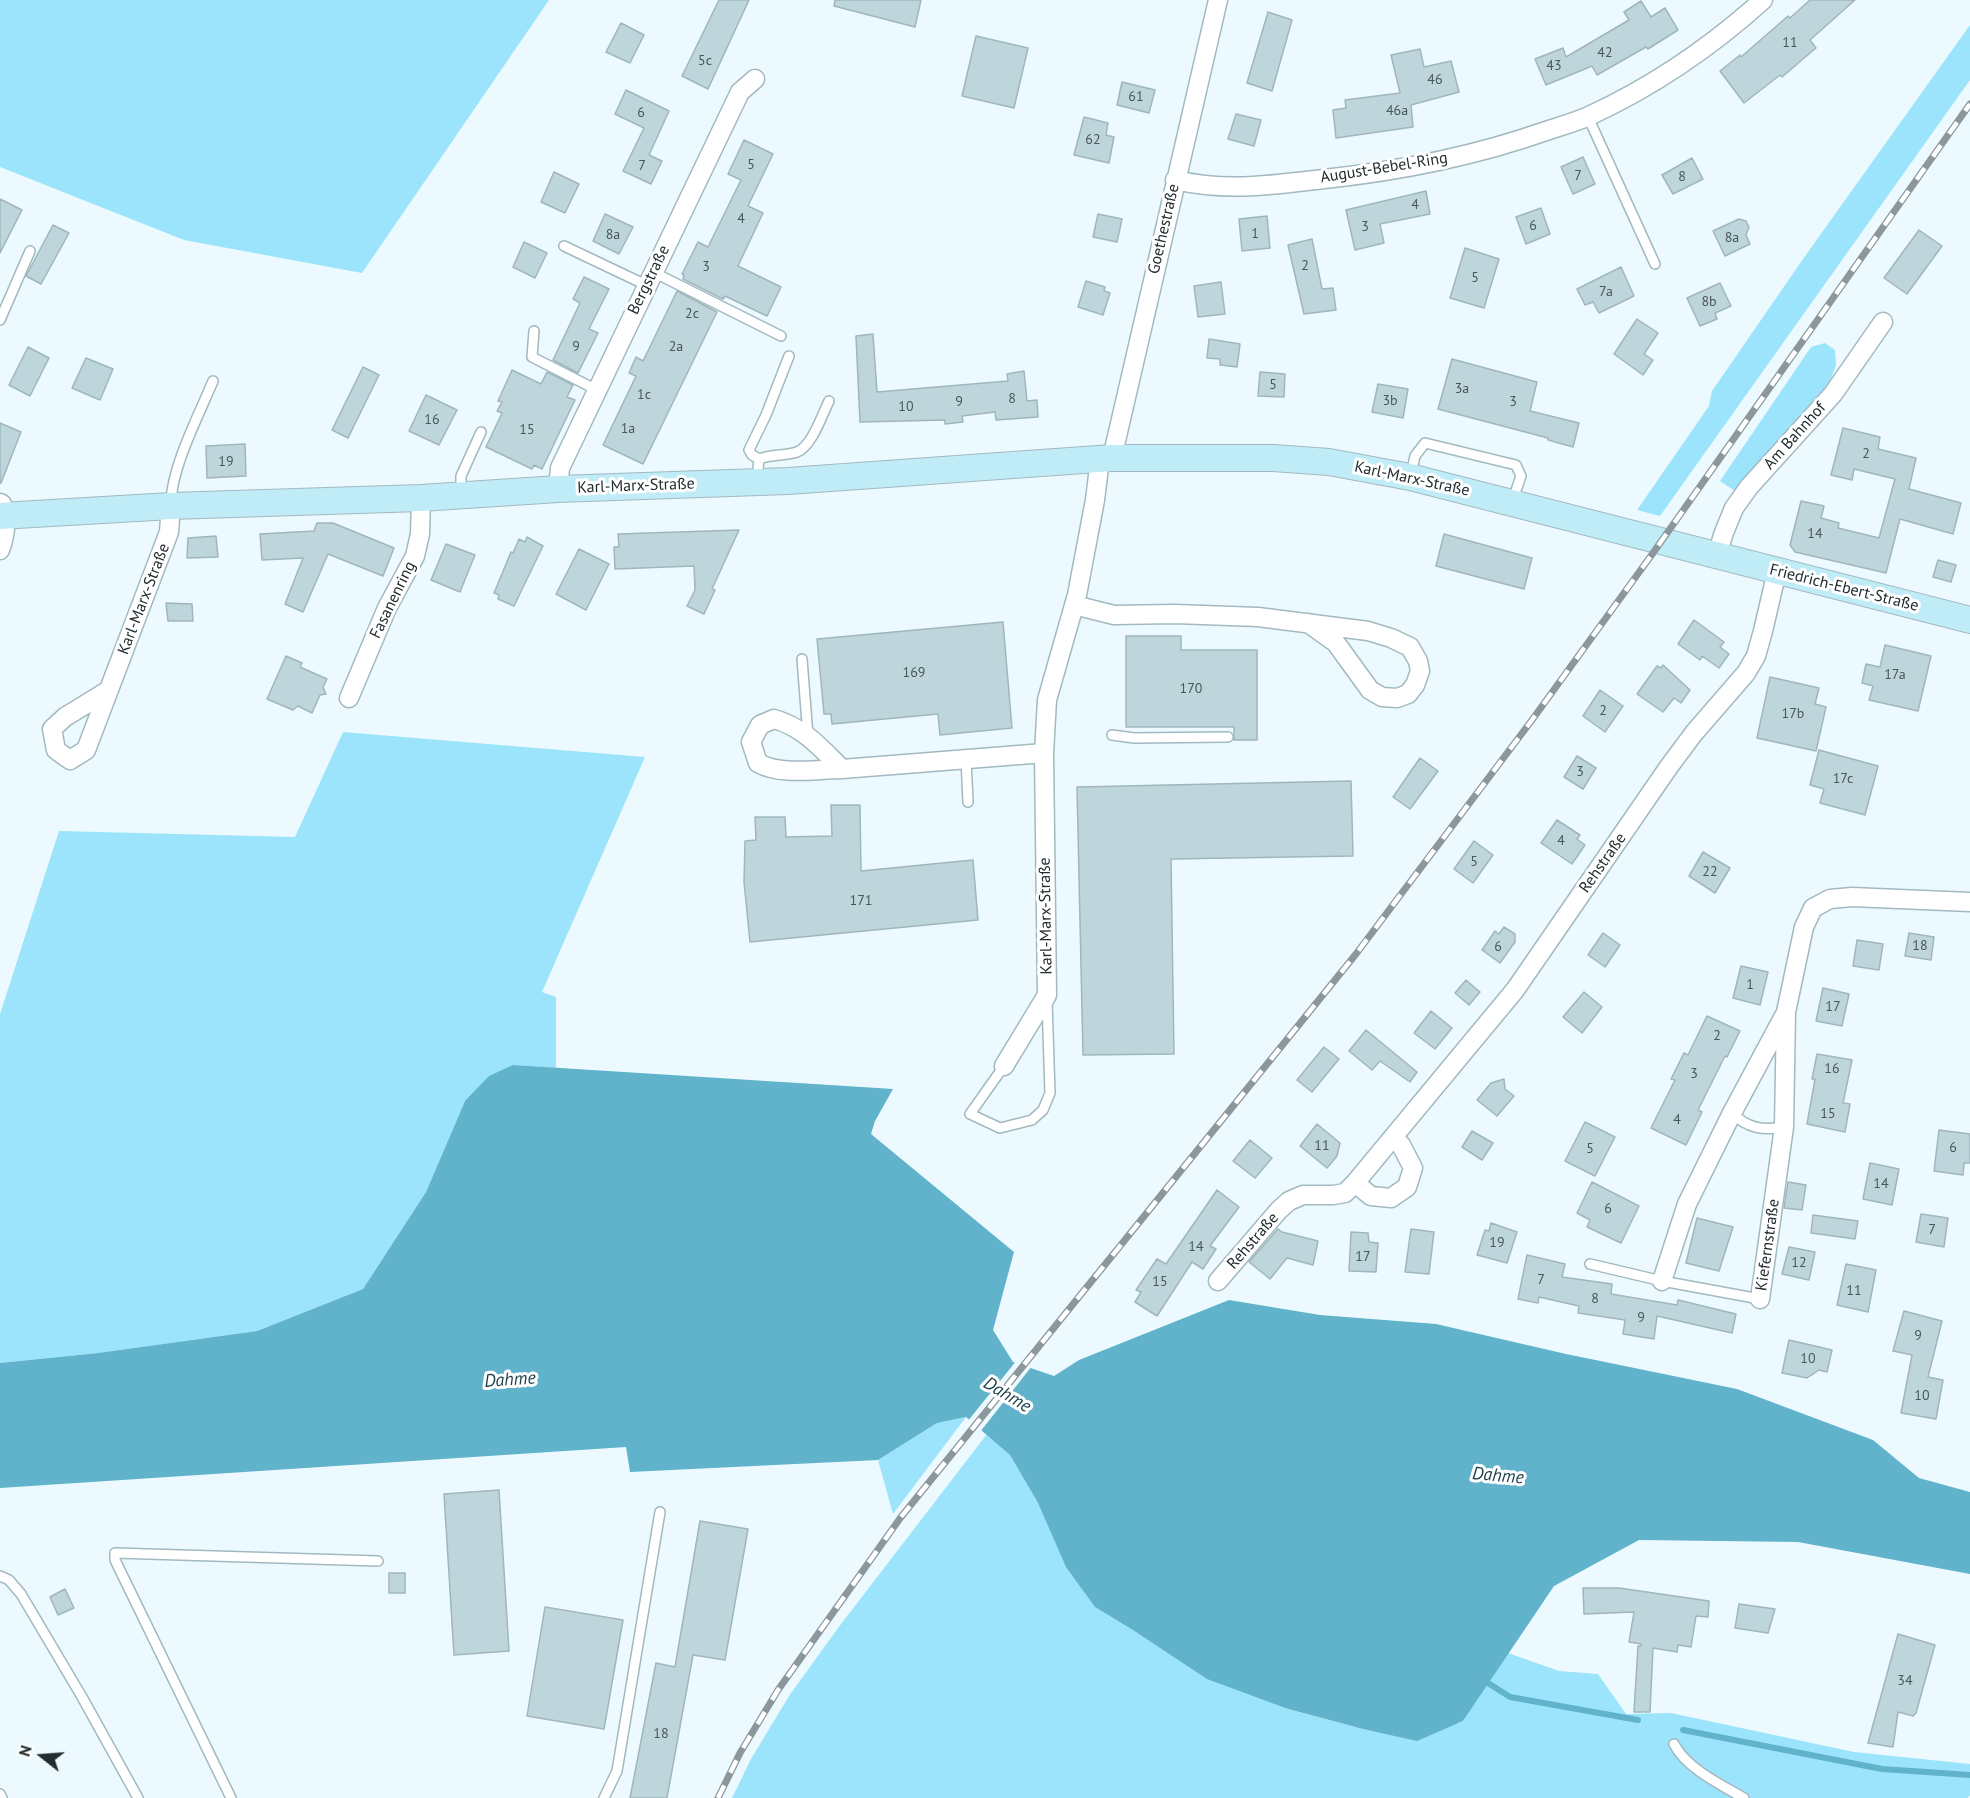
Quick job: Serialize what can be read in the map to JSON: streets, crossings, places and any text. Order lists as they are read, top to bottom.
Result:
{
  "streets": {
    "street": [
      "August-Bebel-Ring",
      "Goethestraße",
      "Bergstraße",
      "Am Bahnhof",
      "Karl-Marx-Straße",
      "Friedrich-Ebert-Straße",
      "Fasanenring",
      "Rehstraße",
      "Kiefernstraße"
    ]
  },
  "crossings": [
    ["August-Bebel-Ring", "Goethestraße"],
    ["Goethestraße", "Karl-Marx-Straße"],
    ["Bergstraße", "Karl-Marx-Straße"],
    ["Am Bahnhof", "Karl-Marx-Straße"],
    ["Am Bahnhof", "Friedrich-Ebert-Straße"],
    ["Karl-Marx-Straße", "Friedrich-Ebert-Straße"],
    ["Karl-Marx-Straße", "Fasanenring"],
    ["Friedrich-Ebert-Straße", "Rehstraße"]
  ],
  "water": ["Dahme"],
  "house_numbers": [
    "11",
    "42",
    "5c",
    "43",
    "46",
    "61",
    "46a",
    "6",
    "62",
    "5",
    "7",
    "7",
    "8",
    "4",
    "4",
    "6",
    "3",
    "1",
    "8a",
    "8a",
    "2",
    "3",
    "5",
    "7a",
    "8b",
    "2c",
    "9",
    "2a",
    "5",
    "3a",
    "1c",
    "8",
    "3b",
    "9",
    "3",
    "10",
    "16",
    "1a",
    "15",
    "2",
    "19",
    "14",
    "169",
    "17a",
    "170",
    "2",
    "17b",
    "3",
    "17c",
    "4",
    "5",
    "22",
    "171",
    "18",
    "6",
    "1",
    "17",
    "2",
    "16",
    "3",
    "15",
    "4",
    "11",
    "6",
    "5",
    "14",
    "6",
    "7",
    "19",
    "14",
    "17",
    "12",
    "7",
    "15",
    "11",
    "8",
    "9",
    "9",
    "10",
    "10",
    "34",
    "18"
  ],
  "north": "left"
}
